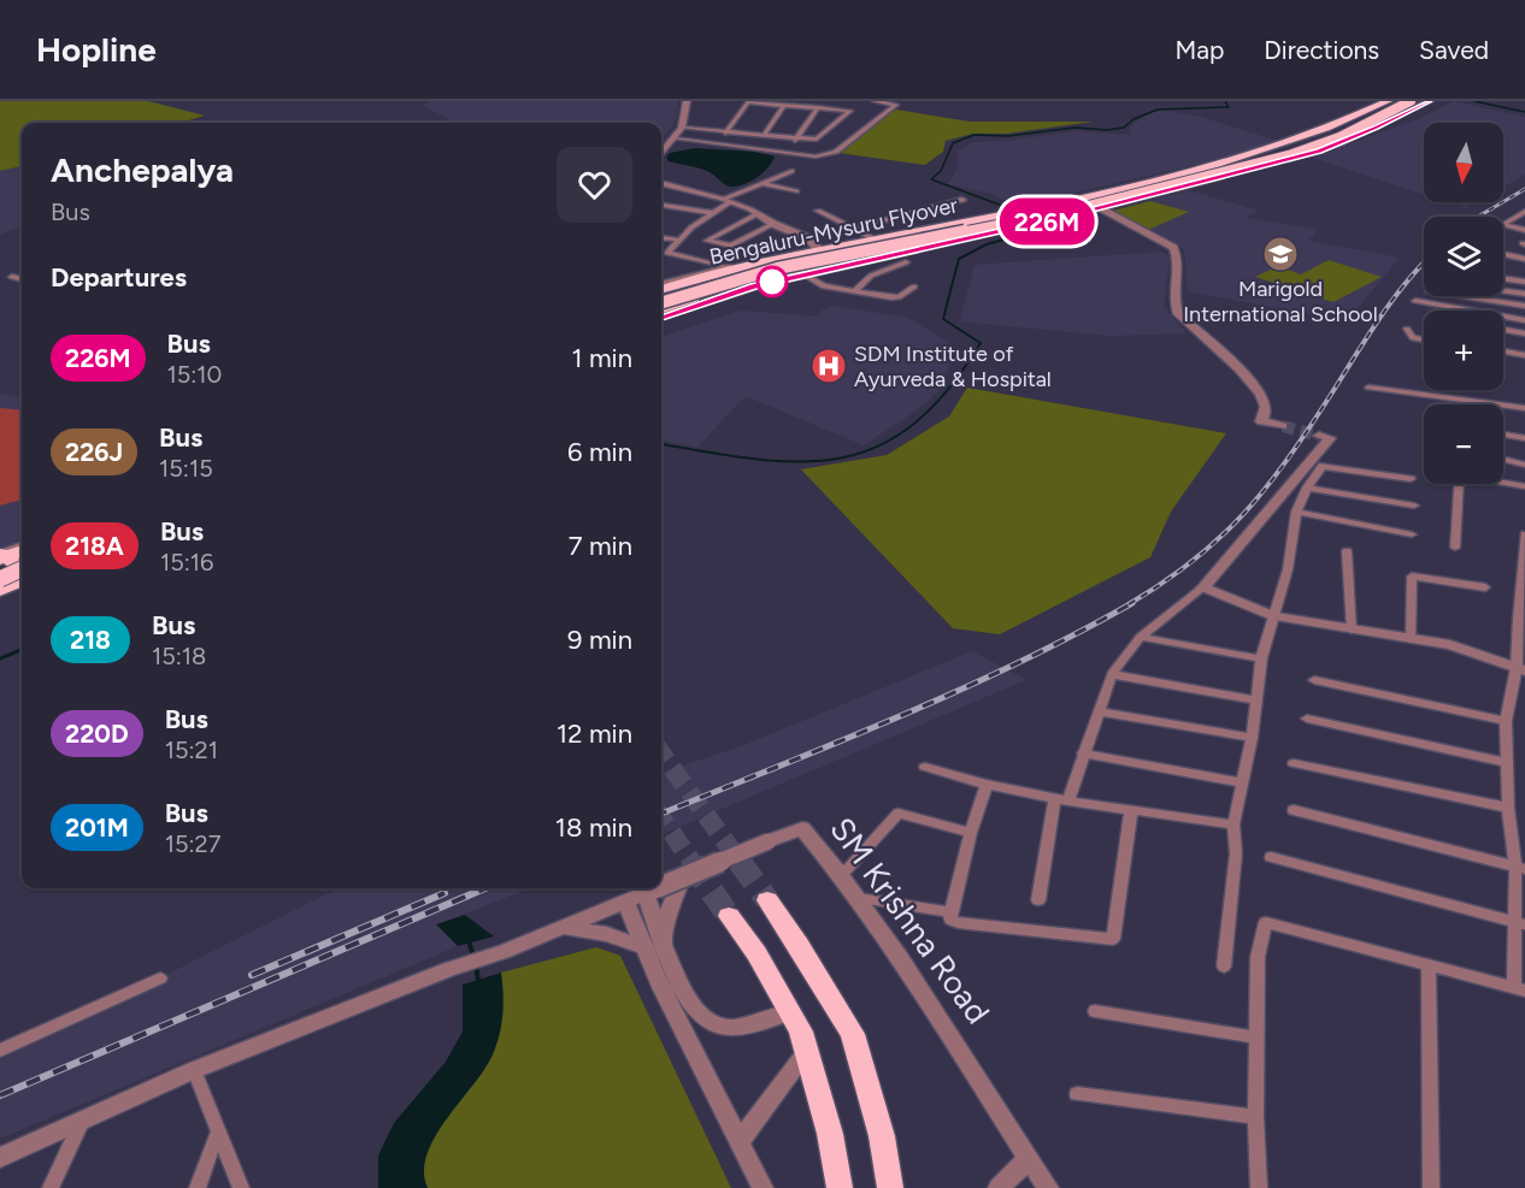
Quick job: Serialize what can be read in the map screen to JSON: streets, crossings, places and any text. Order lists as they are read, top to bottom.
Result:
{
  "streets": {
    "highway": ["Bengaluru-Mysuru Flyover"],
    "street": ["SM Krishna Road"]
  },
  "places": {
    "school or university": ["Marigold International School"],
    "hospital": ["SDM Institute of Ayurveda & Hospital"]
  },
  "lines": ["bus line 226M"],
  "north": "bottom",
  "page": {
    "header": "Hopline",
    "nav": ["Map", "Directions", "Saved"],
    "on_map": "226M",
    "map_buttons": ["+", "−"],
    "heading": [
      ["Anchepalya", "Bus"],
      "Departures"
    ],
    "list": [
      {
        "mark": "226M",
        "name": "Bus",
        "note": "15:10",
        "value": "1 min"
      },
      {
        "mark": "226J",
        "name": "Bus",
        "note": "15:15",
        "value": "6 min"
      },
      {
        "mark": "218A",
        "name": "Bus",
        "note": "15:16",
        "value": "7 min"
      },
      {
        "mark": "218",
        "name": "Bus",
        "note": "15:18",
        "value": "9 min"
      },
      {
        "mark": "220D",
        "name": "Bus",
        "note": "15:21",
        "value": "12 min"
      },
      {
        "mark": "201M",
        "name": "Bus",
        "note": "15:27",
        "value": "18 min"
      }
    ]
  }
}
